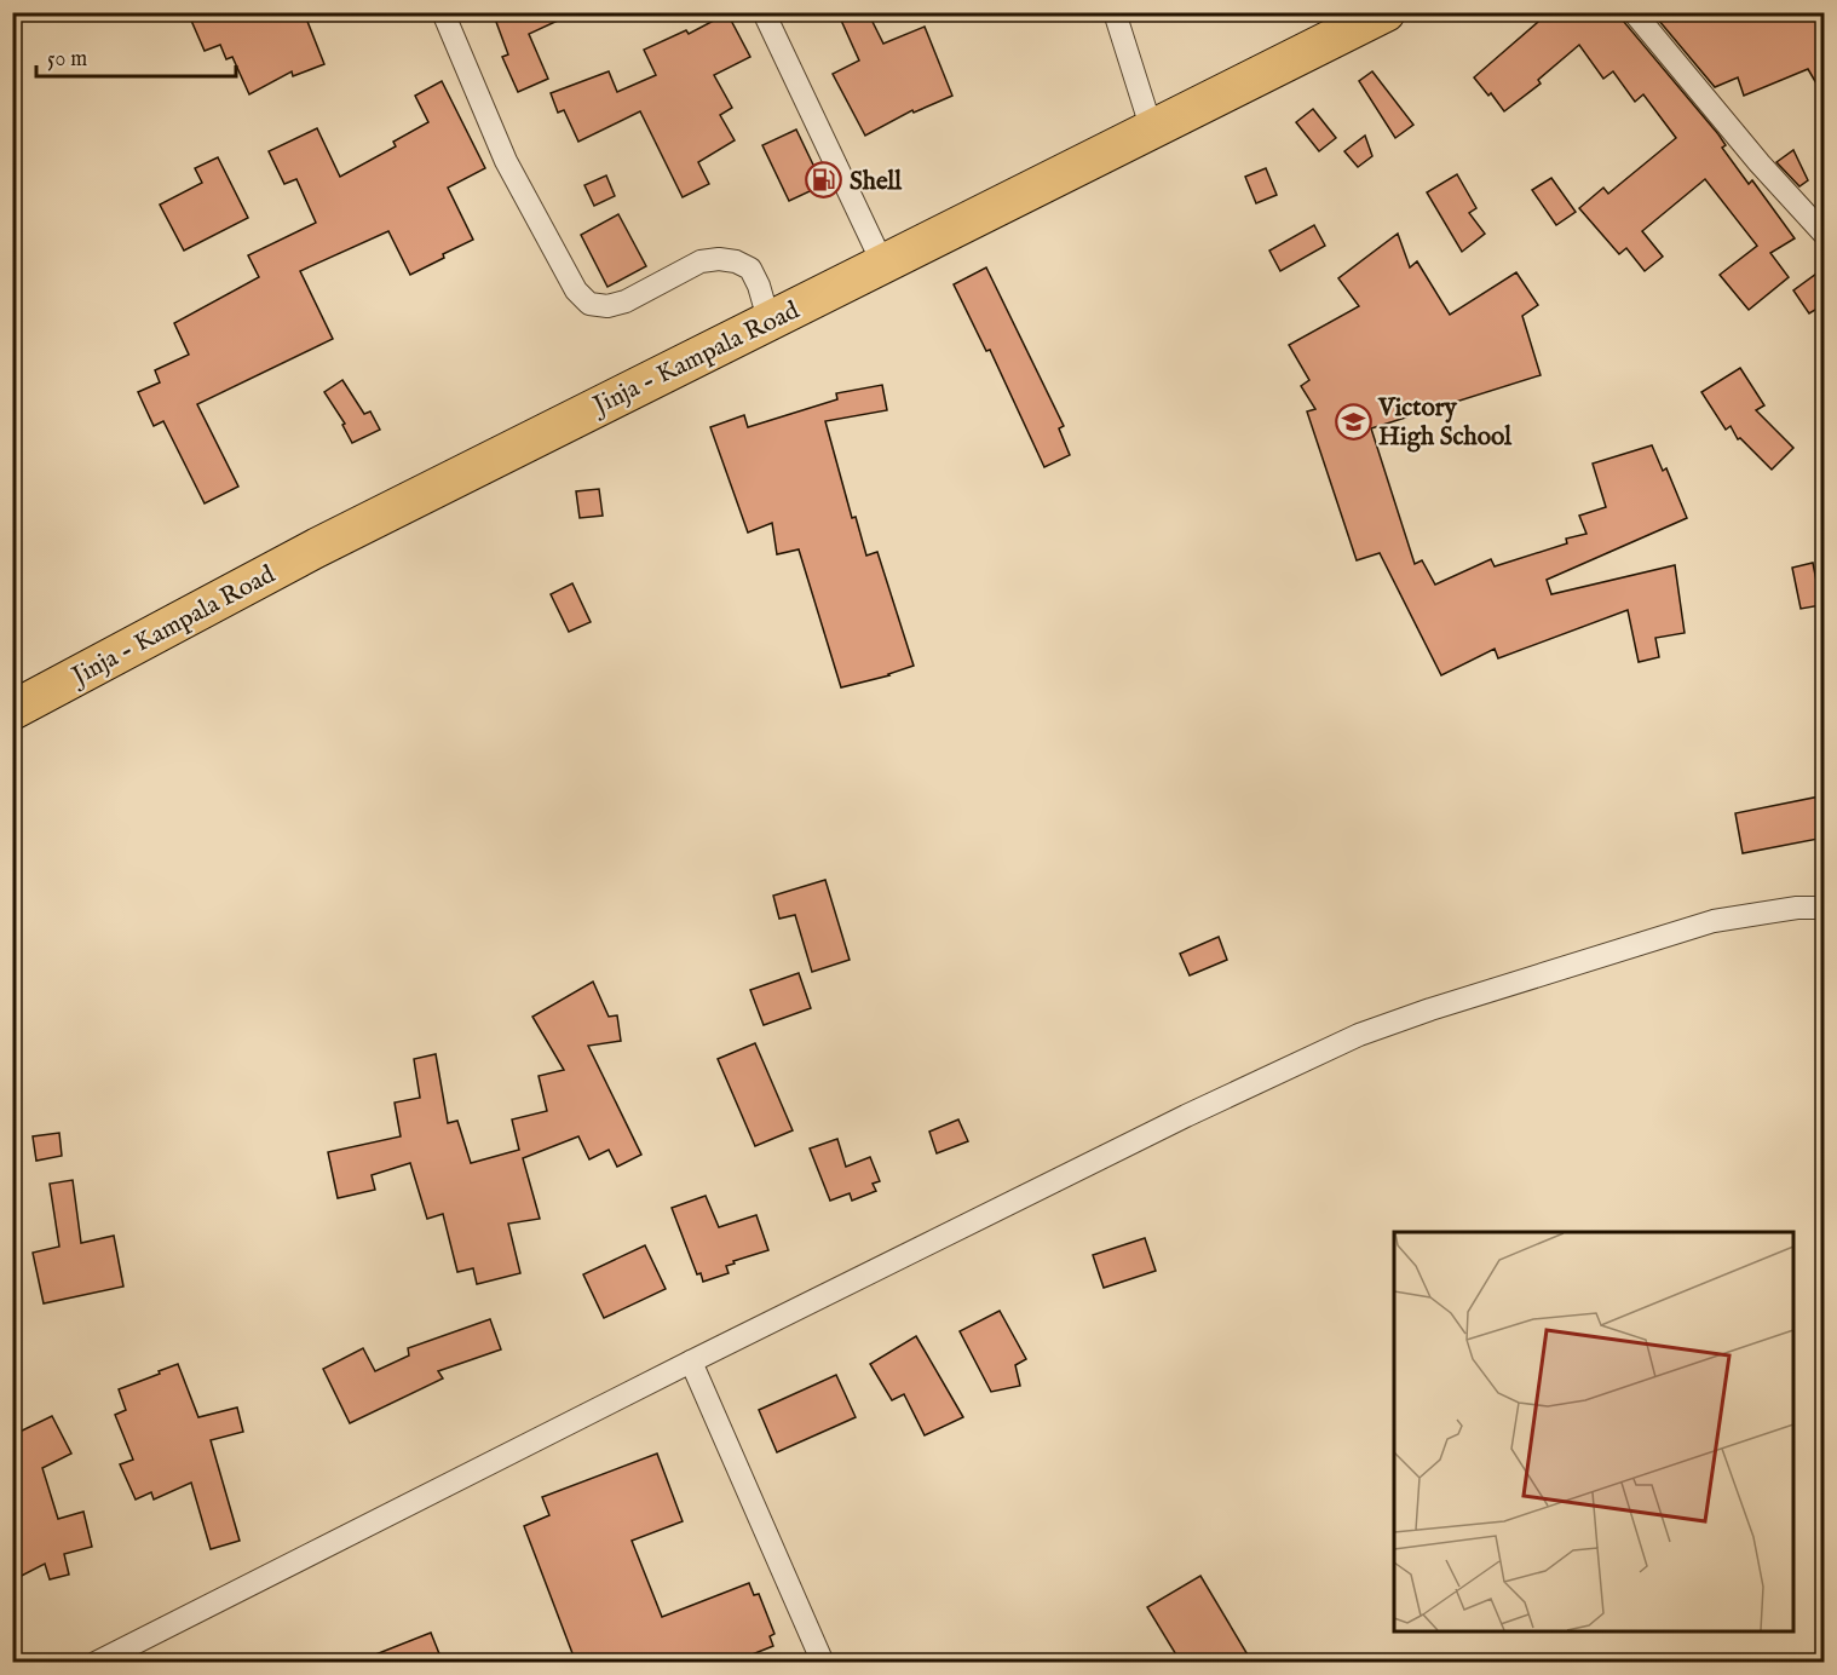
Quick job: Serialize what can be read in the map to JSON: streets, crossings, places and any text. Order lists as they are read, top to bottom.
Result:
{
  "streets": {
    "highway": ["Jinja - Kampala Road"]
  },
  "places": {
    "fuel station": ["Shell"],
    "school or university": ["Victory High School"]
  },
  "scale_bar": "50 m"
}
